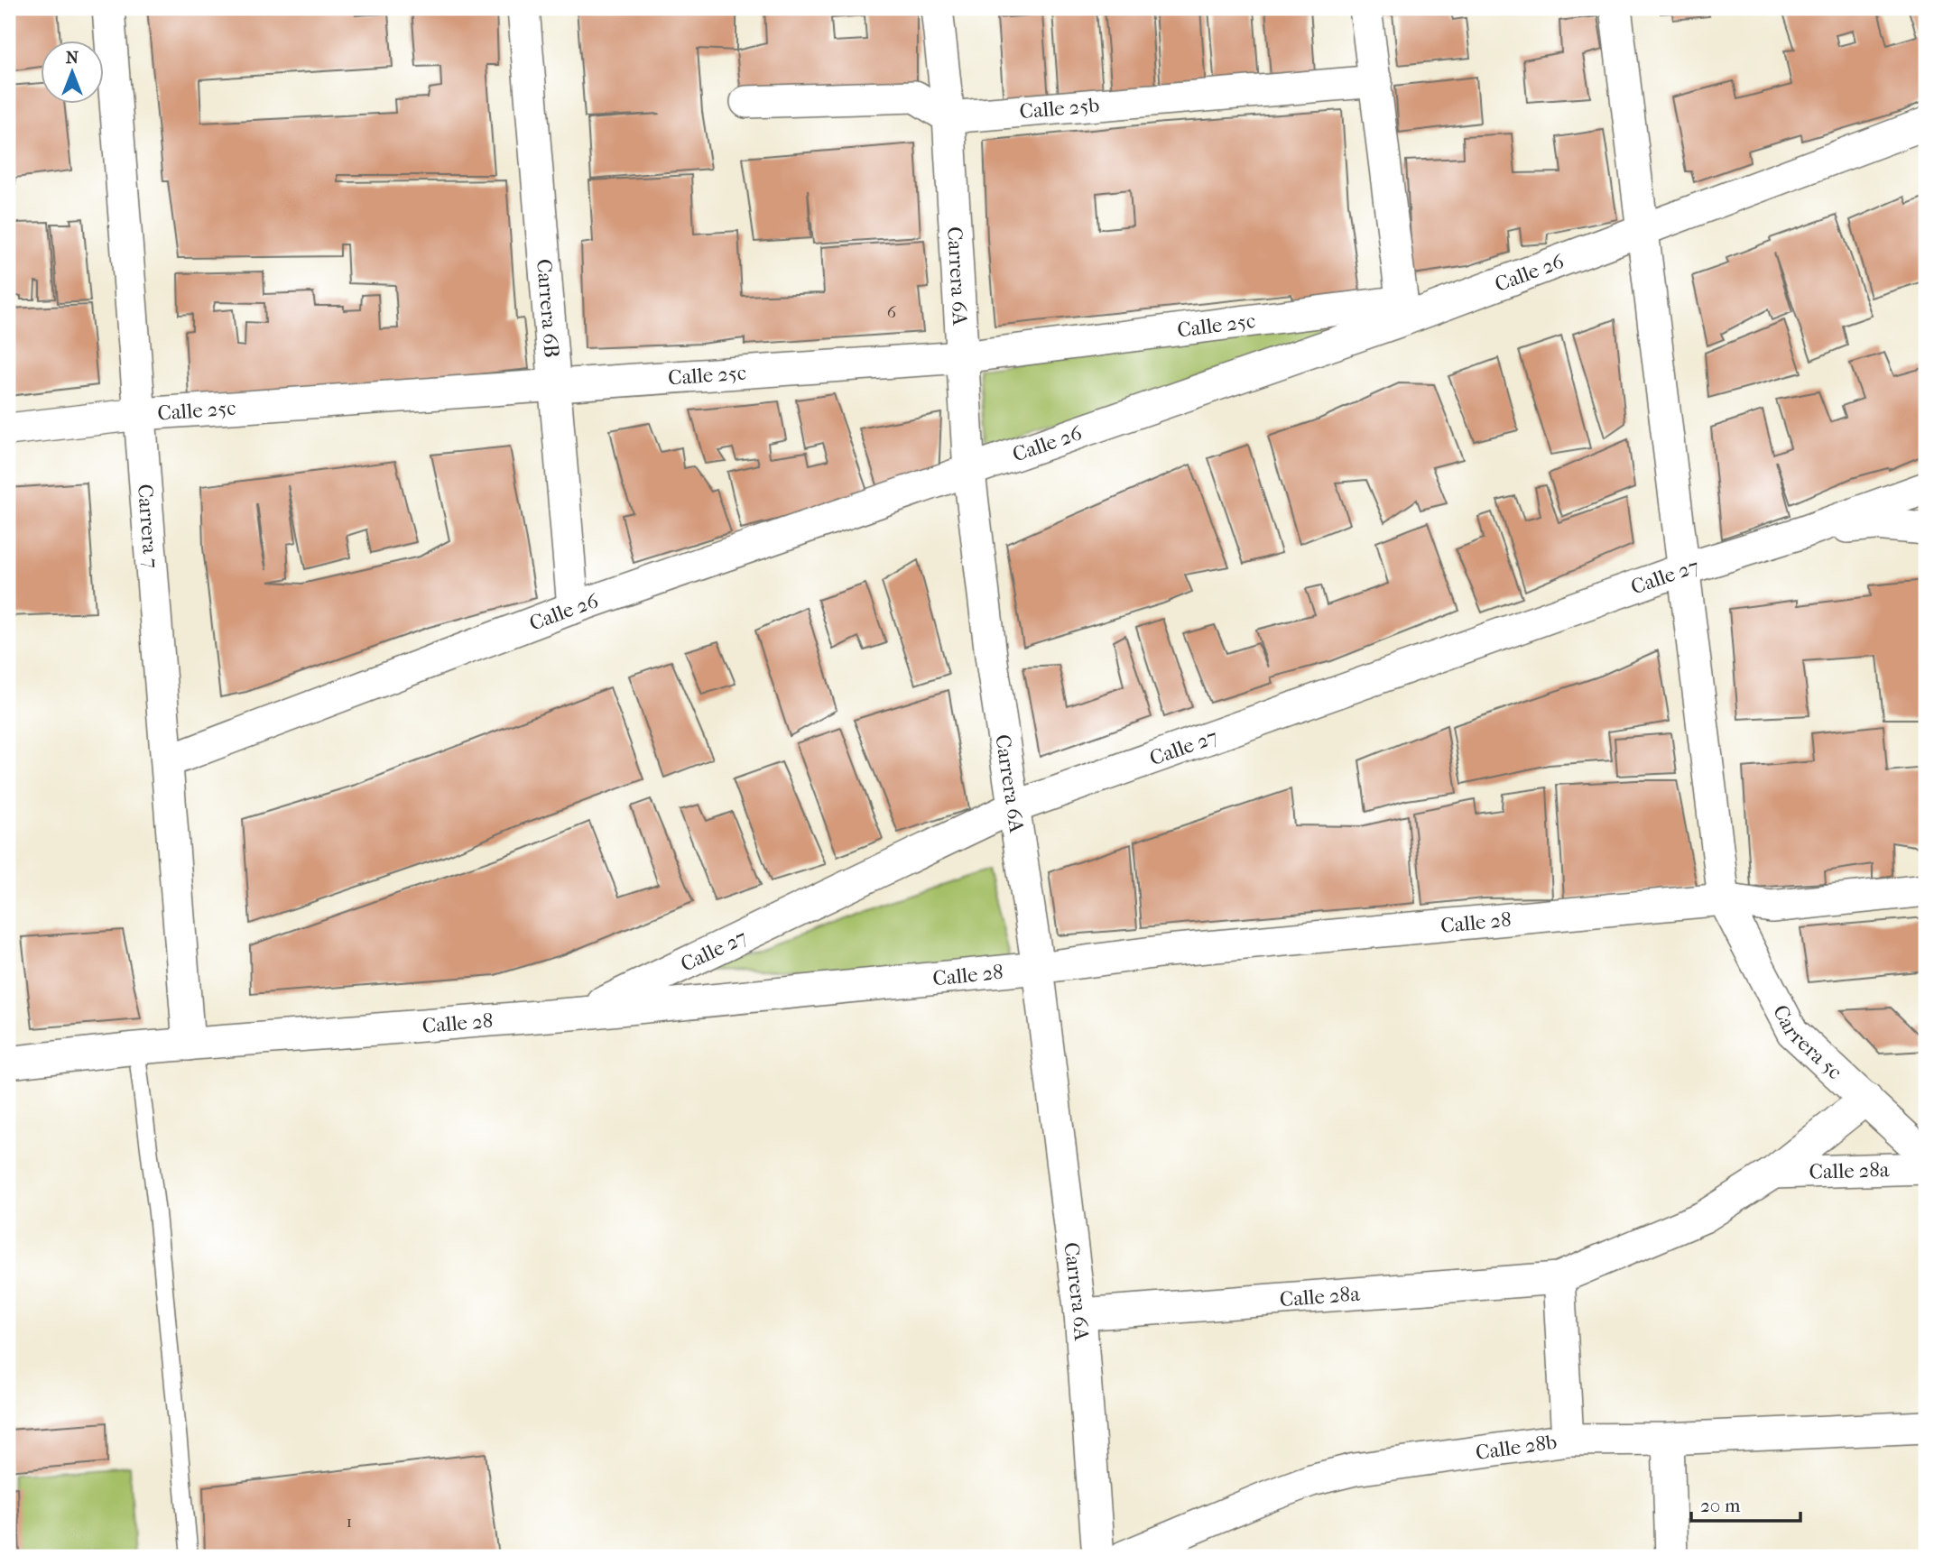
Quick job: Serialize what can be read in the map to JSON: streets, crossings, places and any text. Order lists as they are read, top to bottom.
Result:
{
  "streets": {
    "street": [
      "Calle 25b",
      "Calle 26",
      "Carrera 6A",
      "Carrera 6B",
      "Calle 25c",
      "Carrera 7",
      "Calle 27",
      "Calle 28",
      "Carrera 5c",
      "Calle 28a",
      "Calle 28b"
    ]
  },
  "crossings": [
    ["Calle 25b", "Carrera 6A"],
    ["Calle 26", "Carrera 6A"],
    ["Calle 26", "Carrera 6B"],
    ["Calle 26", "Calle 25c"],
    ["Calle 26", "Carrera 7"],
    ["Carrera 6A", "Calle 25c"],
    ["Carrera 6A", "Calle 27"],
    ["Carrera 6A", "Calle 28"],
    ["Carrera 6A", "Calle 28a"],
    ["Carrera 6B", "Calle 25c"],
    ["Calle 25c", "Carrera 7"],
    ["Carrera 7", "Calle 28"],
    ["Calle 27", "Calle 28"],
    ["Calle 28", "Carrera 5c"],
    ["Carrera 5c", "Calle 28a"]
  ],
  "house_numbers": ["6", "1"],
  "scale_bar": "20 m",
  "north": "top"
}
